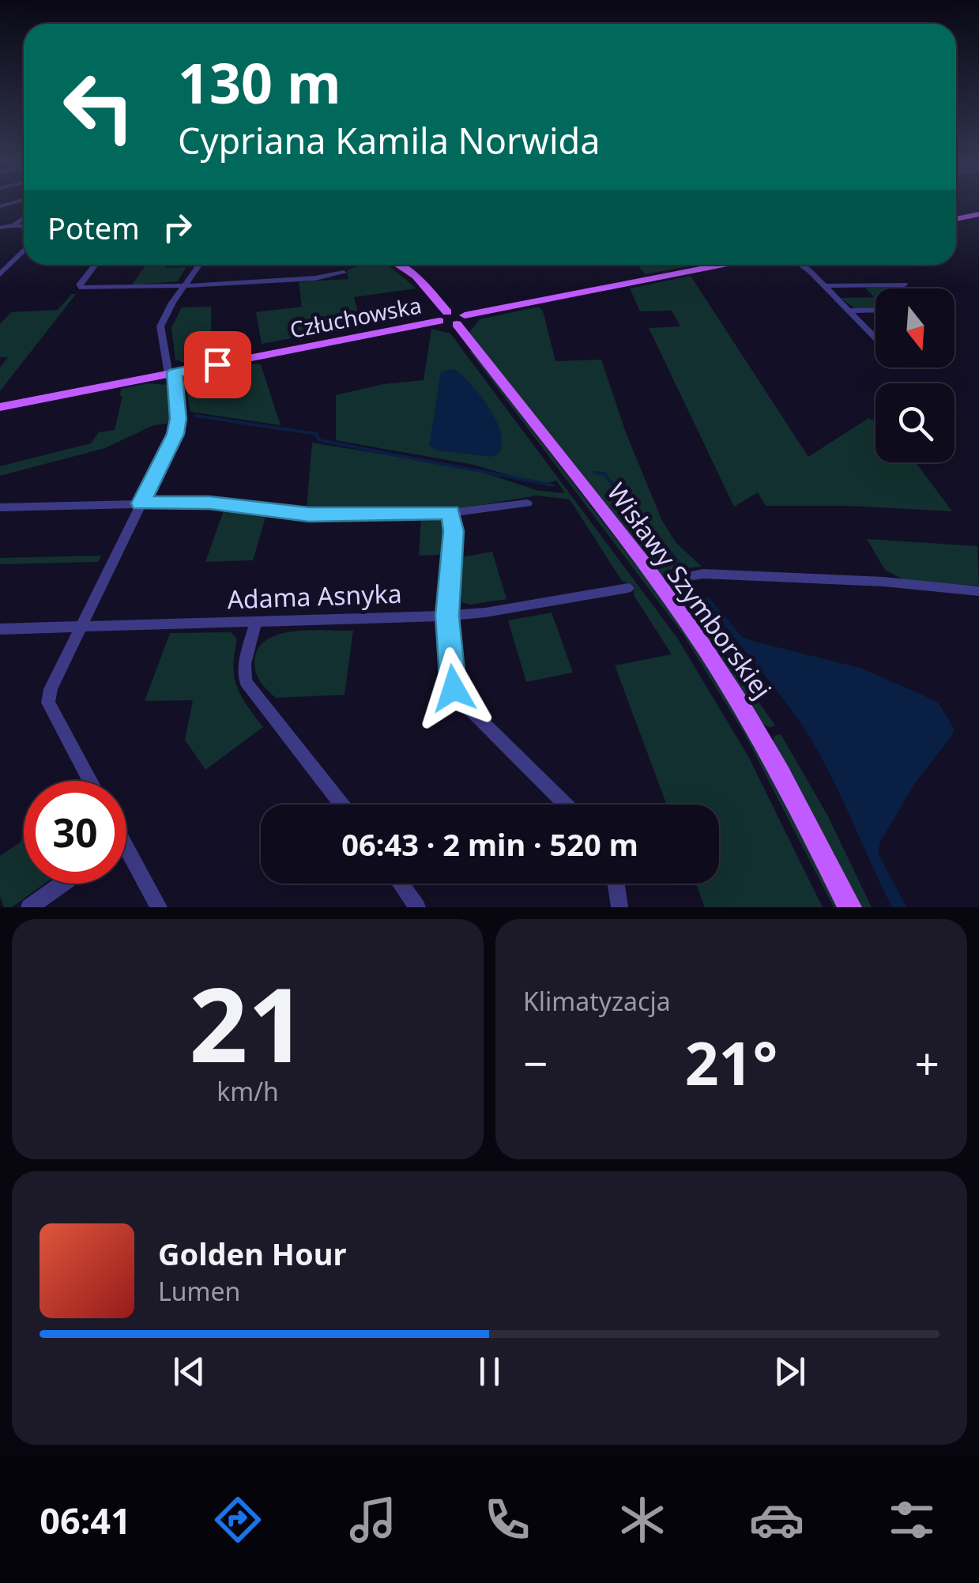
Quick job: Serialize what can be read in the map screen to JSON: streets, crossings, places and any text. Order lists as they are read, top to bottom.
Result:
{
  "streets": {
    "main road": ["Człuchowska", "Wisławy Szymborskiej"],
    "street": ["Adama Asnyka"]
  },
  "crossings": [
    ["Człuchowska", "Wisławy Szymborskiej"]
  ],
  "north": "bottom",
  "page": {
    "turn": ["130 m", "Cypriana Kamila Norwida"],
    "then": "Potem",
    "limit": "30",
    "trip": "06:43 · 2 min · 520 m",
    "tile": [
      ["21", "km/h"],
      "Klimatyzacja"
    ],
    "heat": ["−", "21°", "+"],
    "song": ["Golden Hour", "Lumen"],
    "tabs": "06:41"
  }
}
